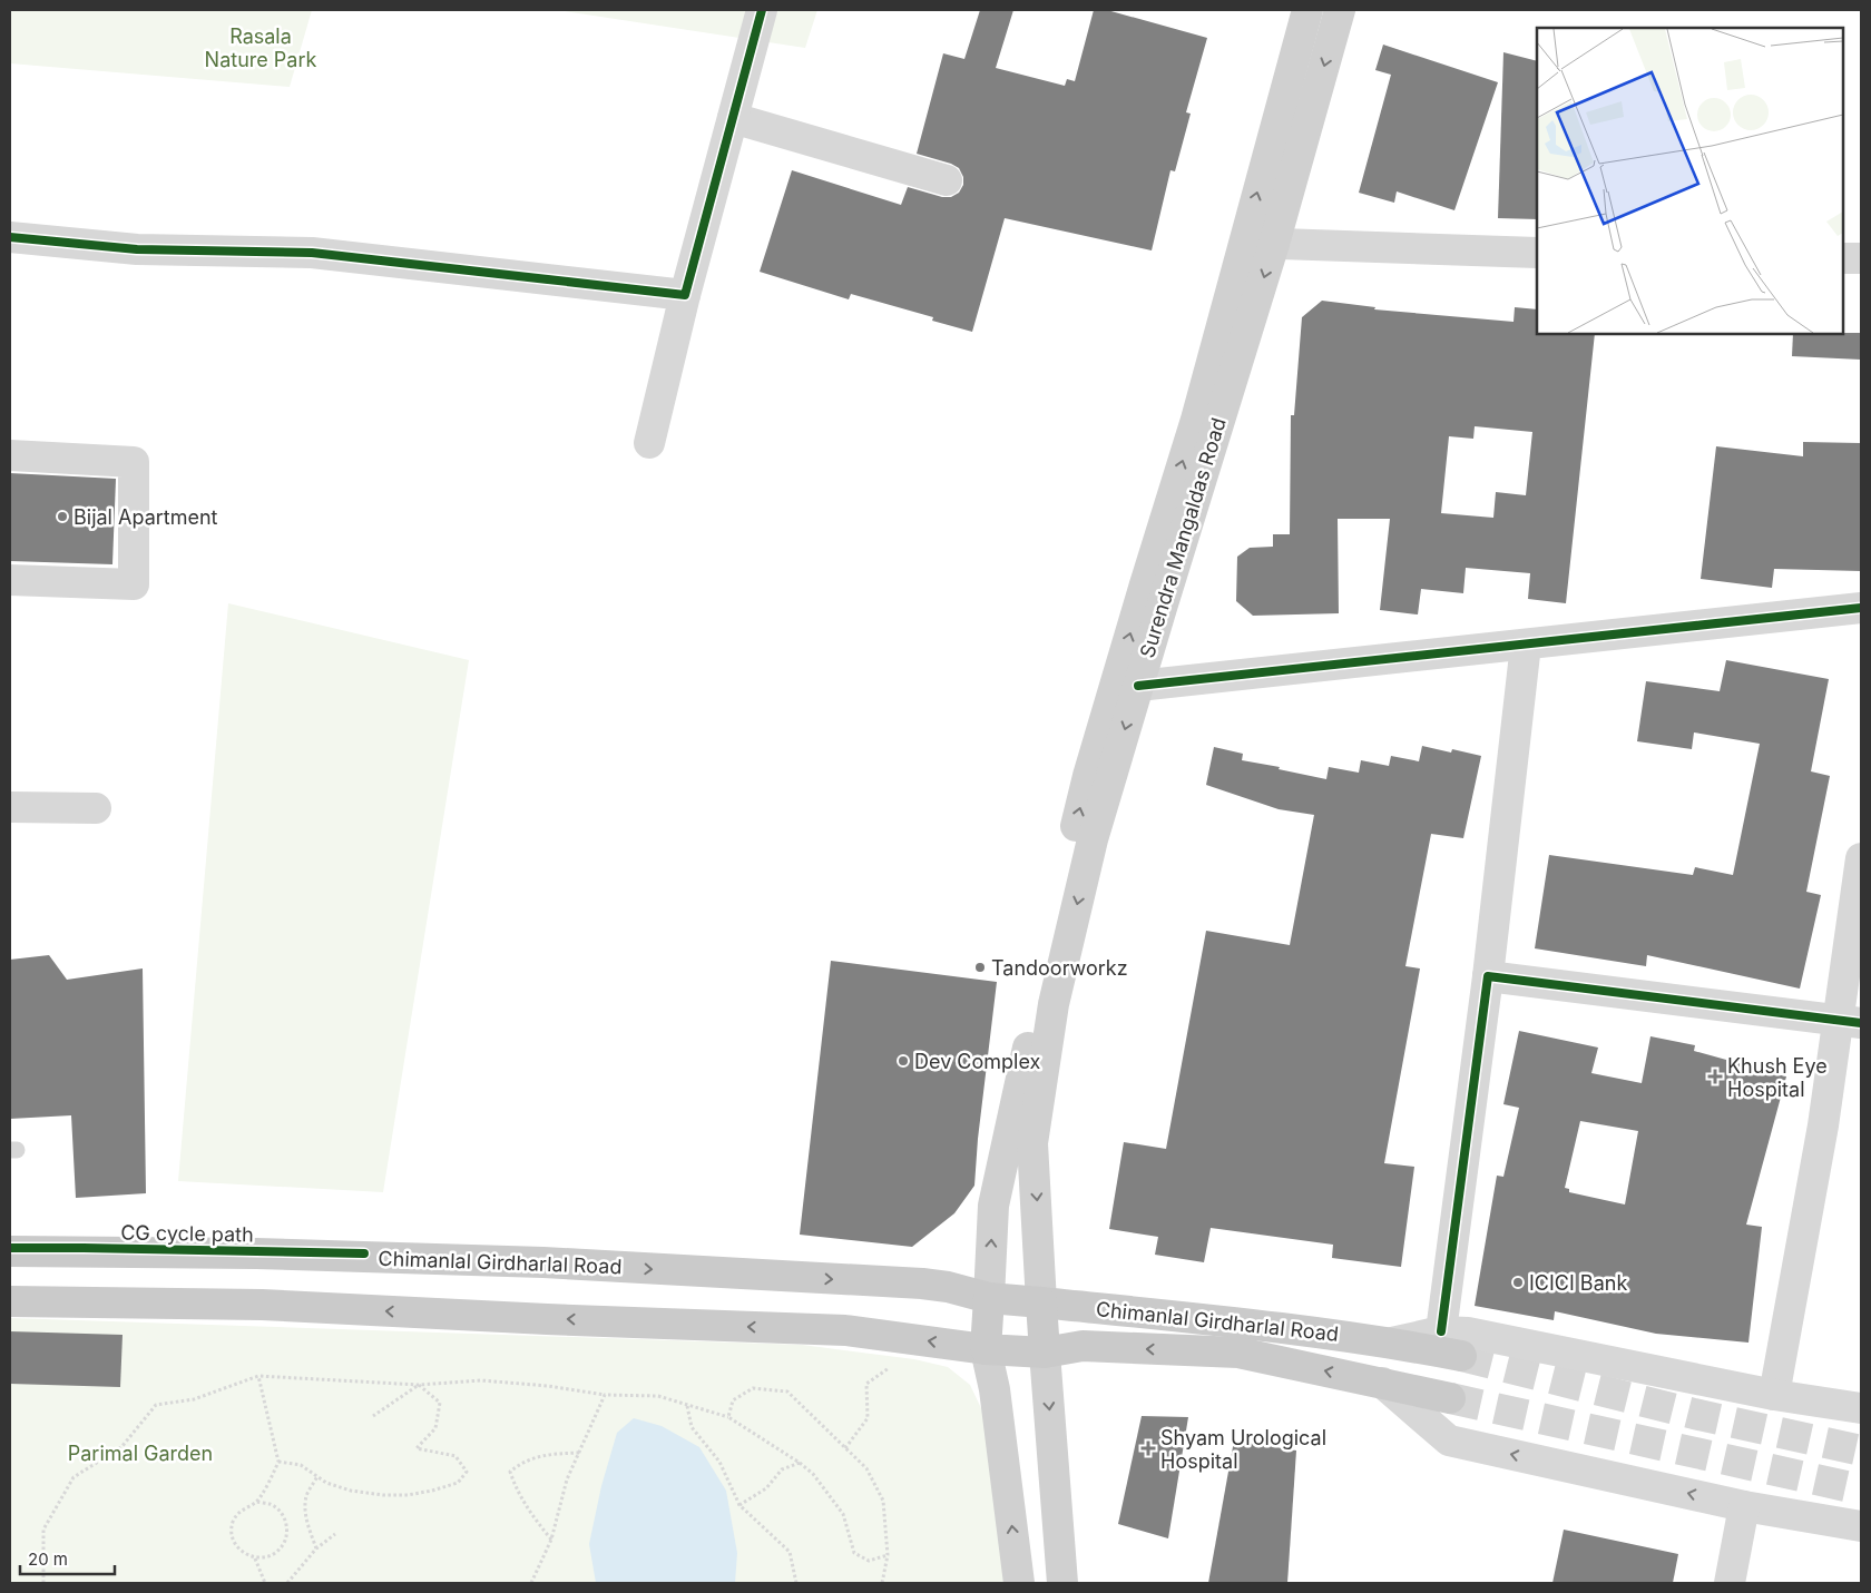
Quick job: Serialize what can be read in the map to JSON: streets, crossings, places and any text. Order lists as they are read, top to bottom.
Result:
{
  "streets": {
    "main road": ["Surendra Mangaldas Road", "Chimanlal Girdharlal Road"],
    "cycle path": ["CG cycle path"]
  },
  "crossings": [
    ["Surendra Mangaldas Road", "Chimanlal Girdharlal Road"]
  ],
  "parks": ["Rasala Nature Park", "Parimal Garden"],
  "places": {
    "other": [
      "Bijal Apartment",
      "Tandoorworkz",
      "Dev Complex",
      "ICICI Bank"
    ],
    "health": ["Khush Eye Hospital", "Shyam Urological Hospital"]
  },
  "scale_bar": "20 m"
}
